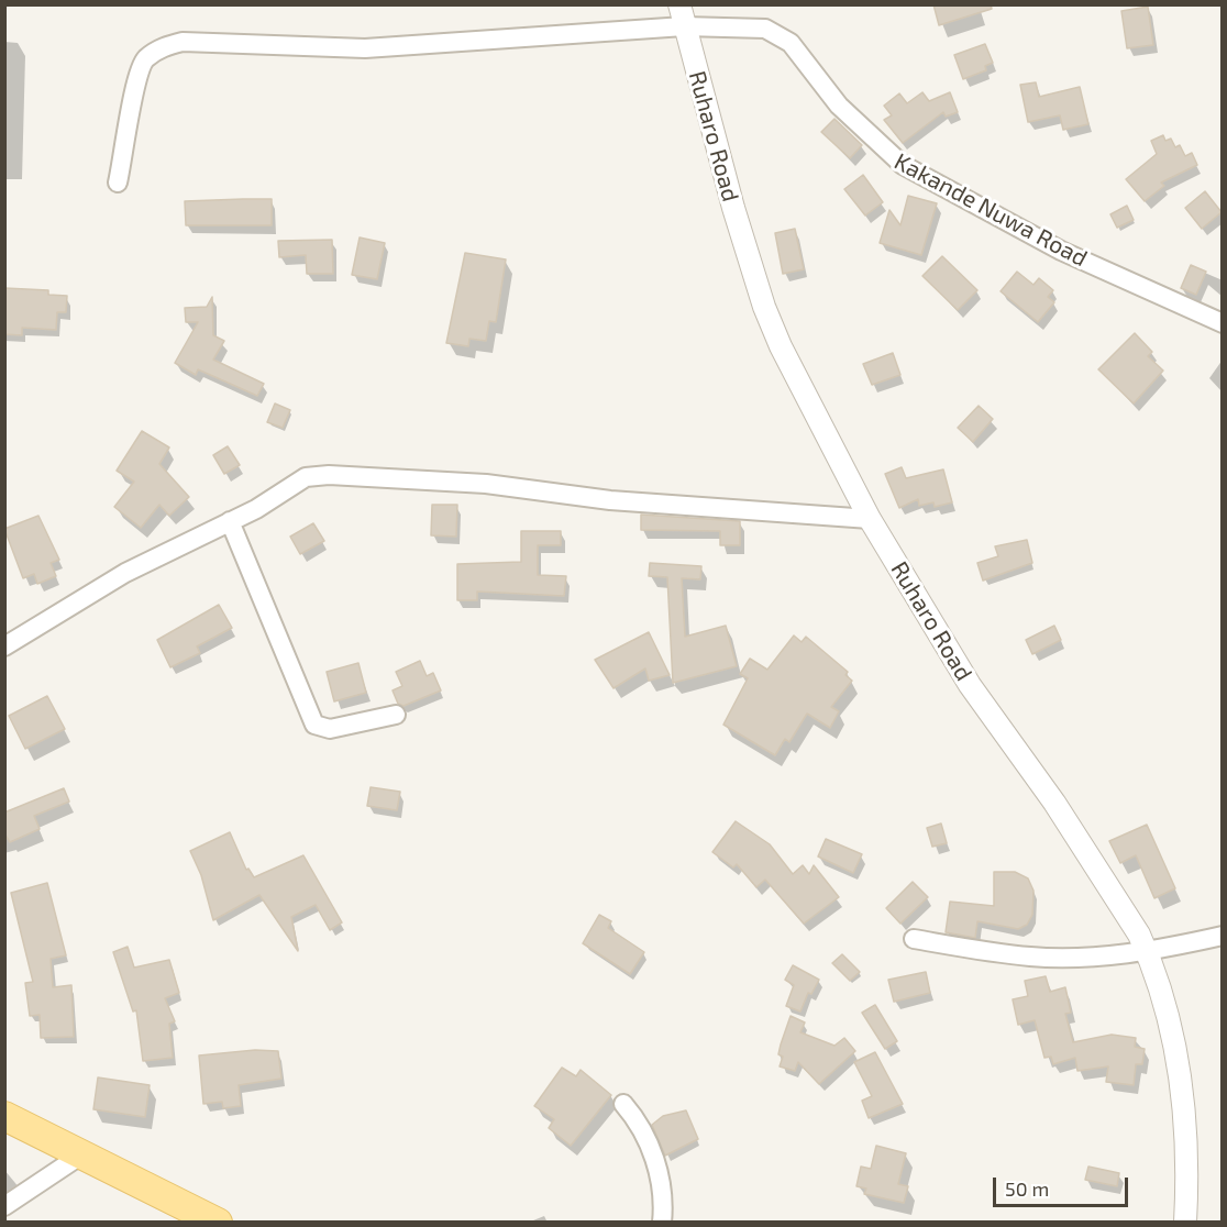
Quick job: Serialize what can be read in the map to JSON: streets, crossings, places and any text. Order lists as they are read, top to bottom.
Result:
{
  "streets": {
    "street": ["Ruharo Road", "Kakande Nuwa Road"]
  },
  "crossings": [
    ["Ruharo Road", "Kakande Nuwa Road"]
  ],
  "scale_bar": "50 m"
}
